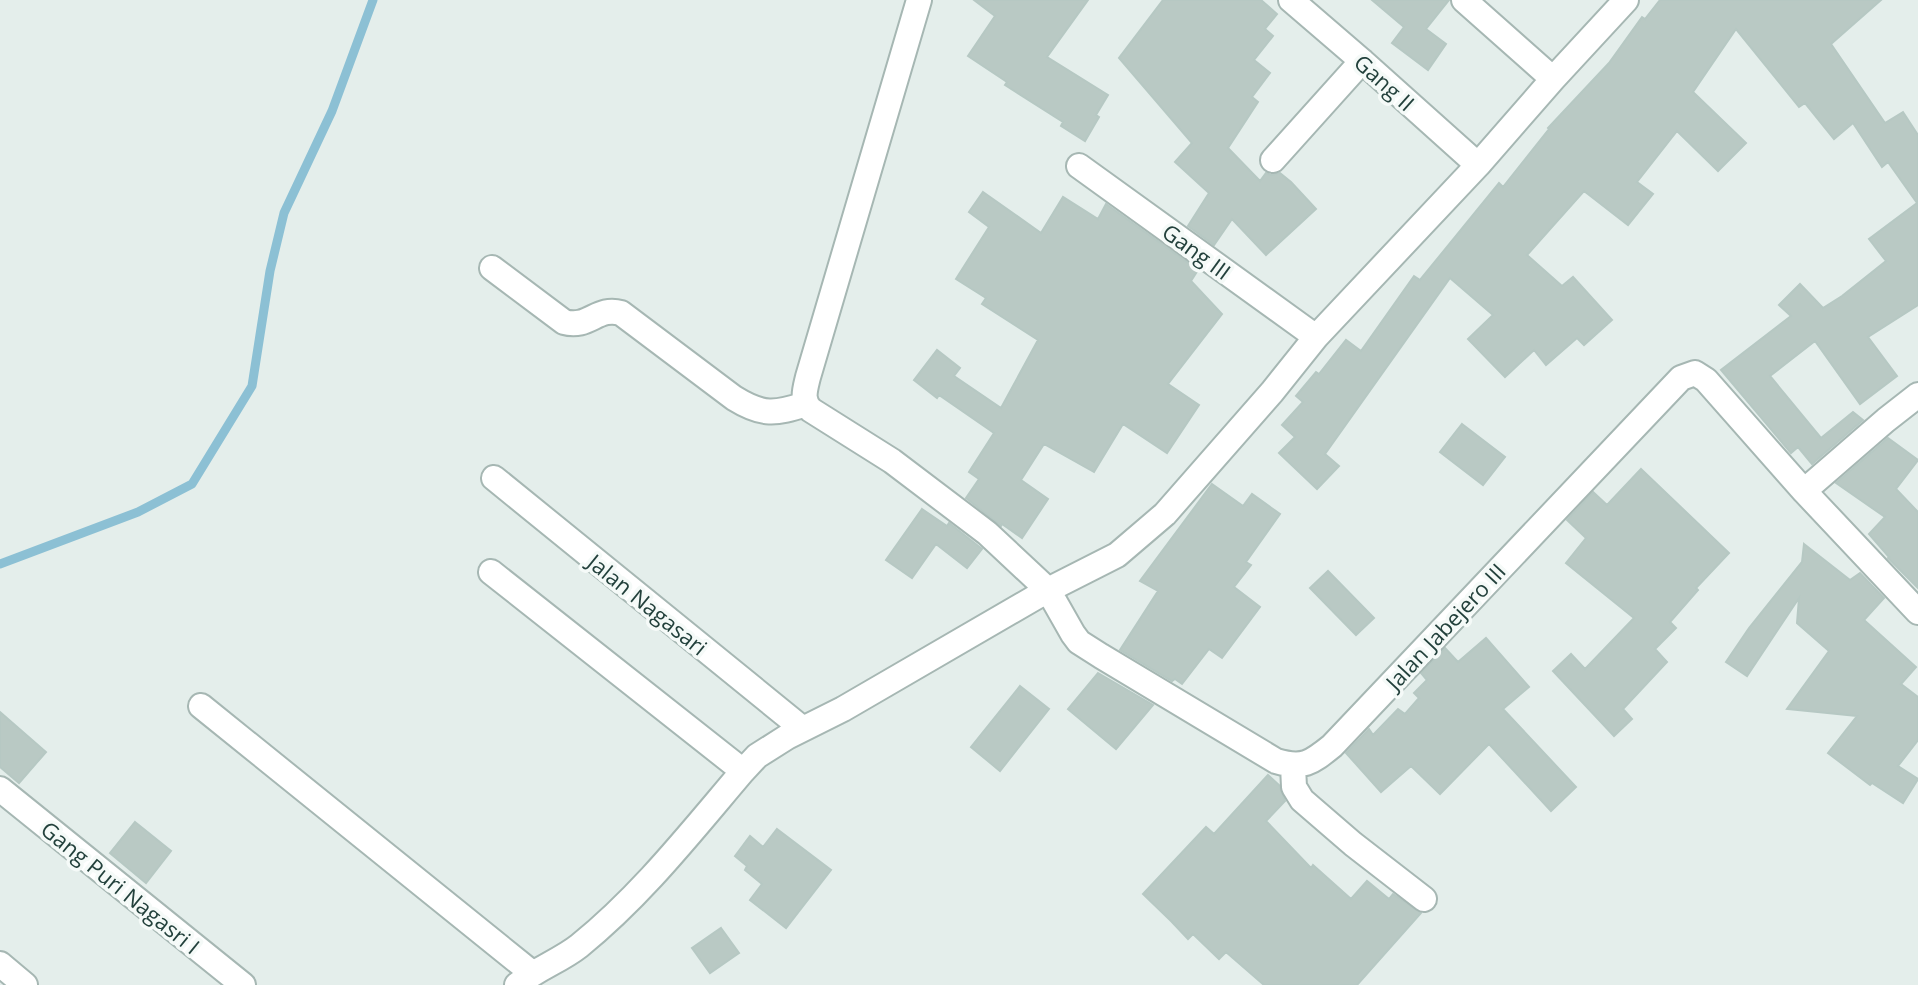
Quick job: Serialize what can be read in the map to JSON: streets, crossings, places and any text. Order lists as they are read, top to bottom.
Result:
{
  "streets": {
    "street": [
      "Gang II",
      "Gang III",
      "Jalan Nagasari",
      "Jalan Jabejero III",
      "Gang Puri Nagasri I"
    ]
  }
}
